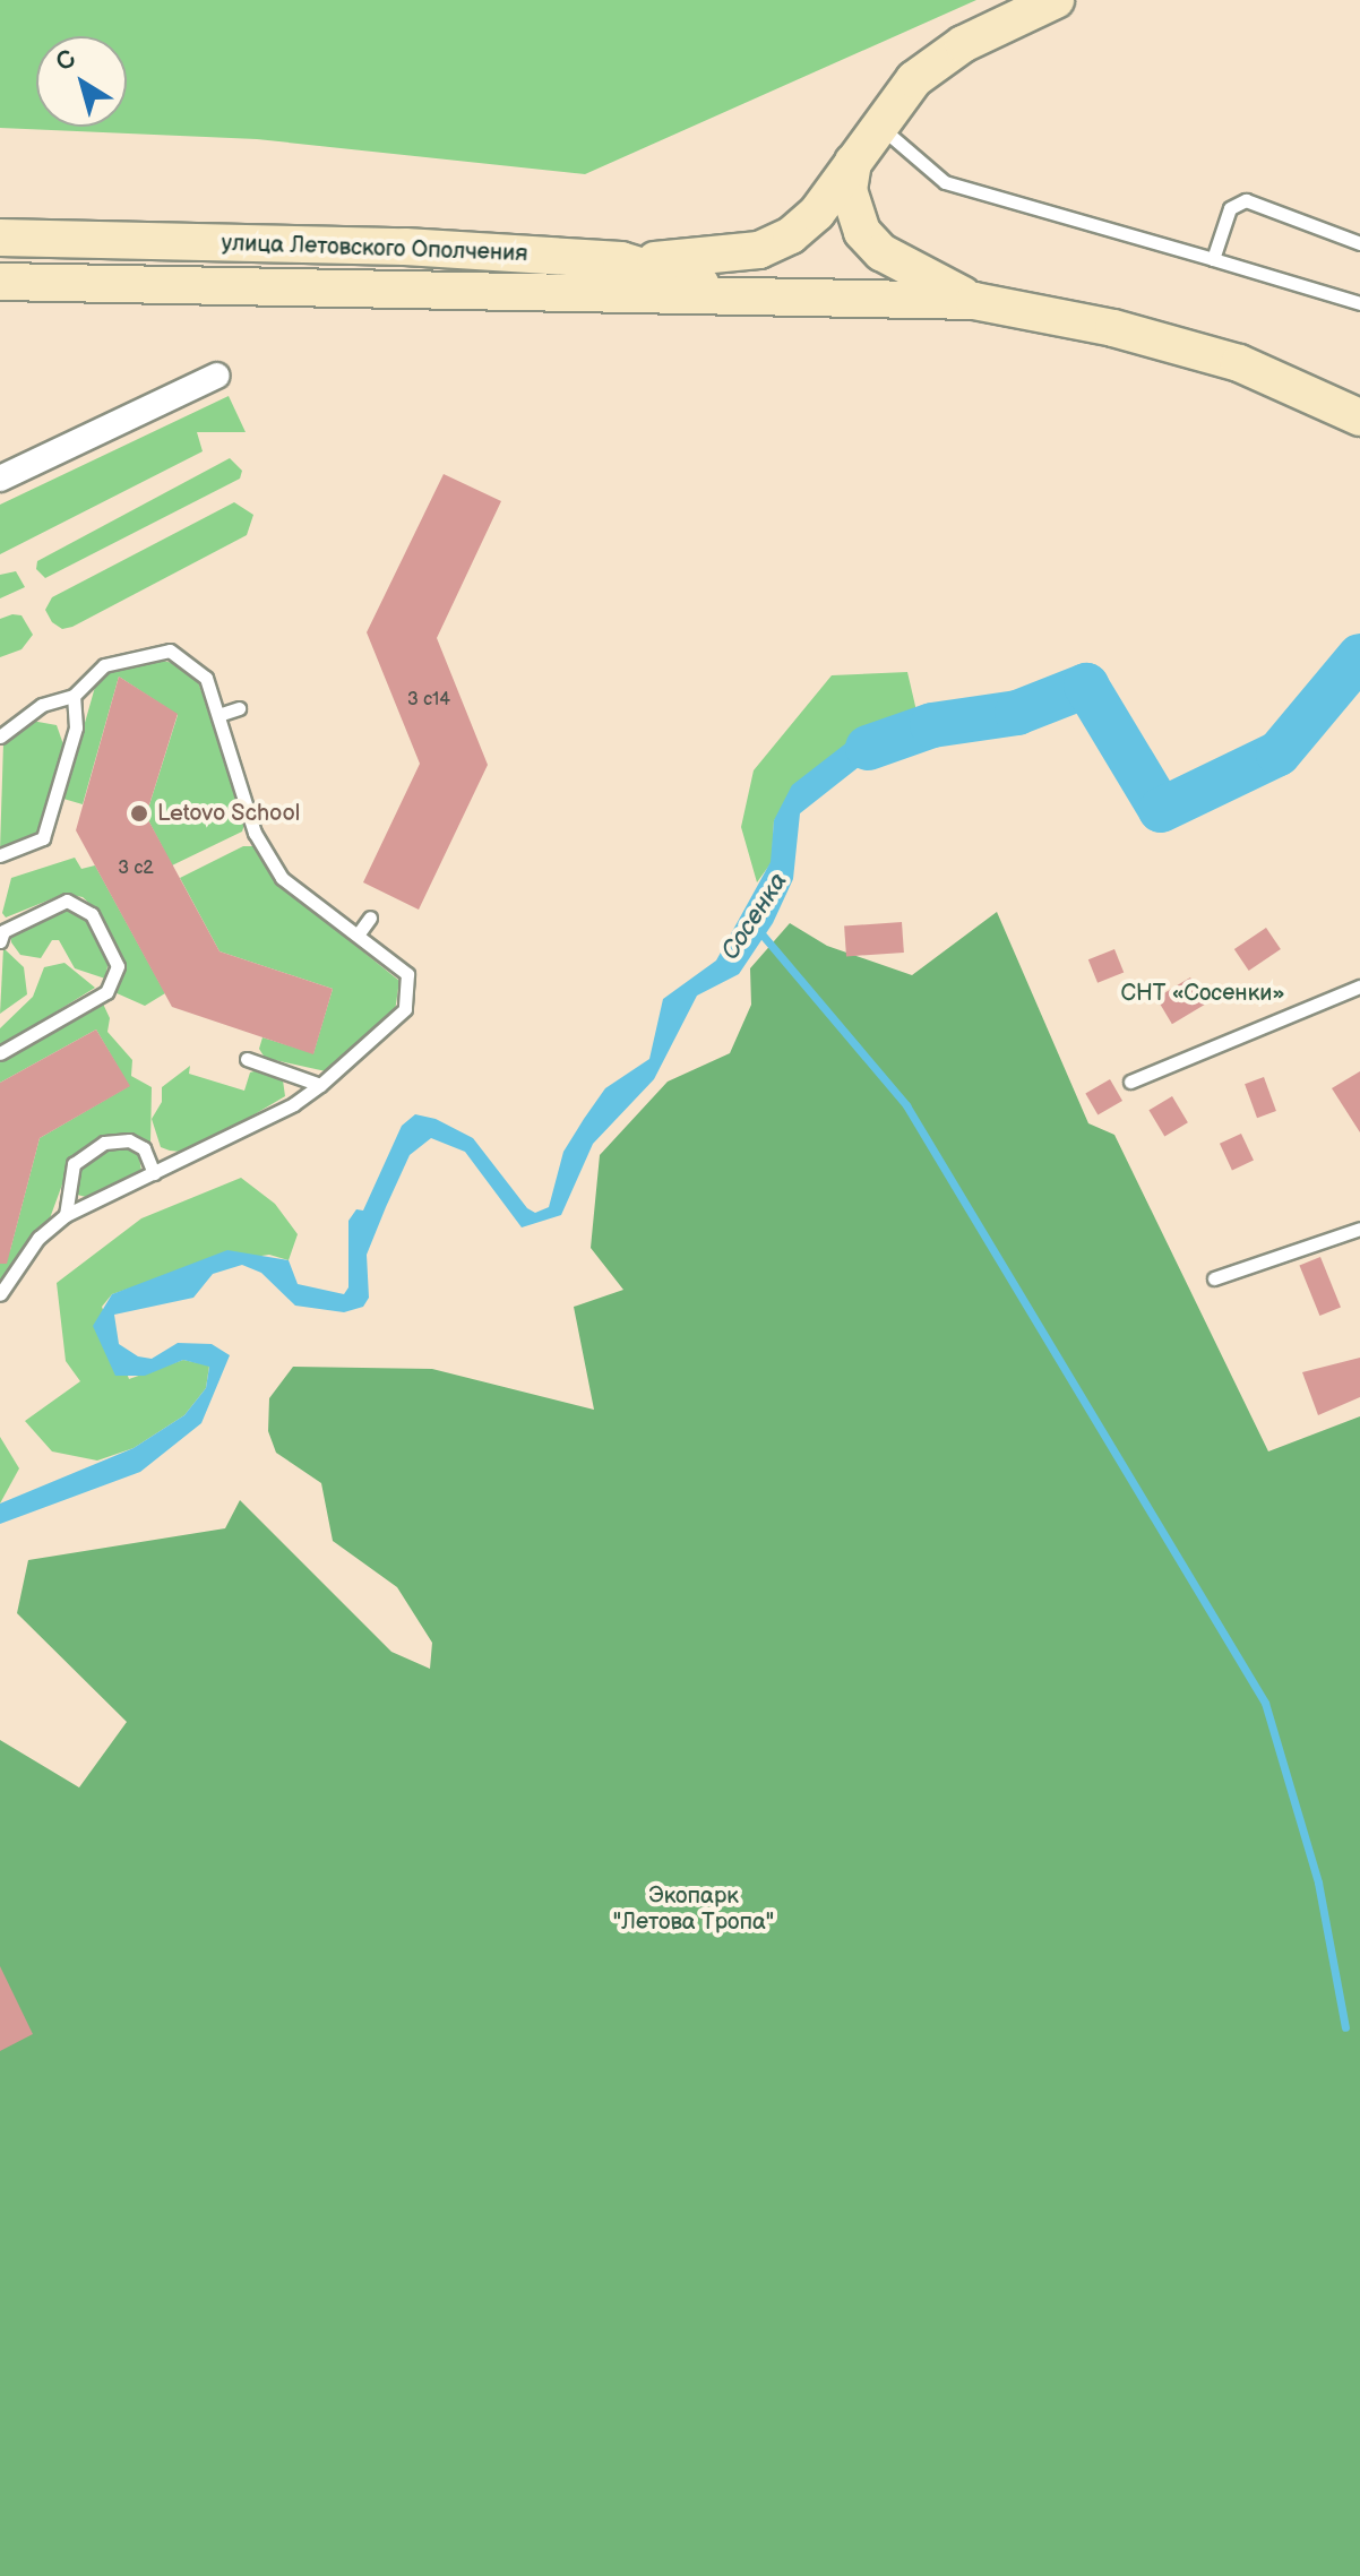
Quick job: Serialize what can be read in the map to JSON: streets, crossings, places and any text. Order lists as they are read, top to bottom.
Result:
{
  "streets": {
    "main road": ["улица Летовского Ополчения"]
  },
  "water": ["Сосенка"],
  "parks": ["СНТ «Сосенки»", "Экопарк \"Летова Тропа\""],
  "places": ["Letovo School"],
  "house_numbers": ["3 с14", "3 с2"],
  "north": "top left"
}
